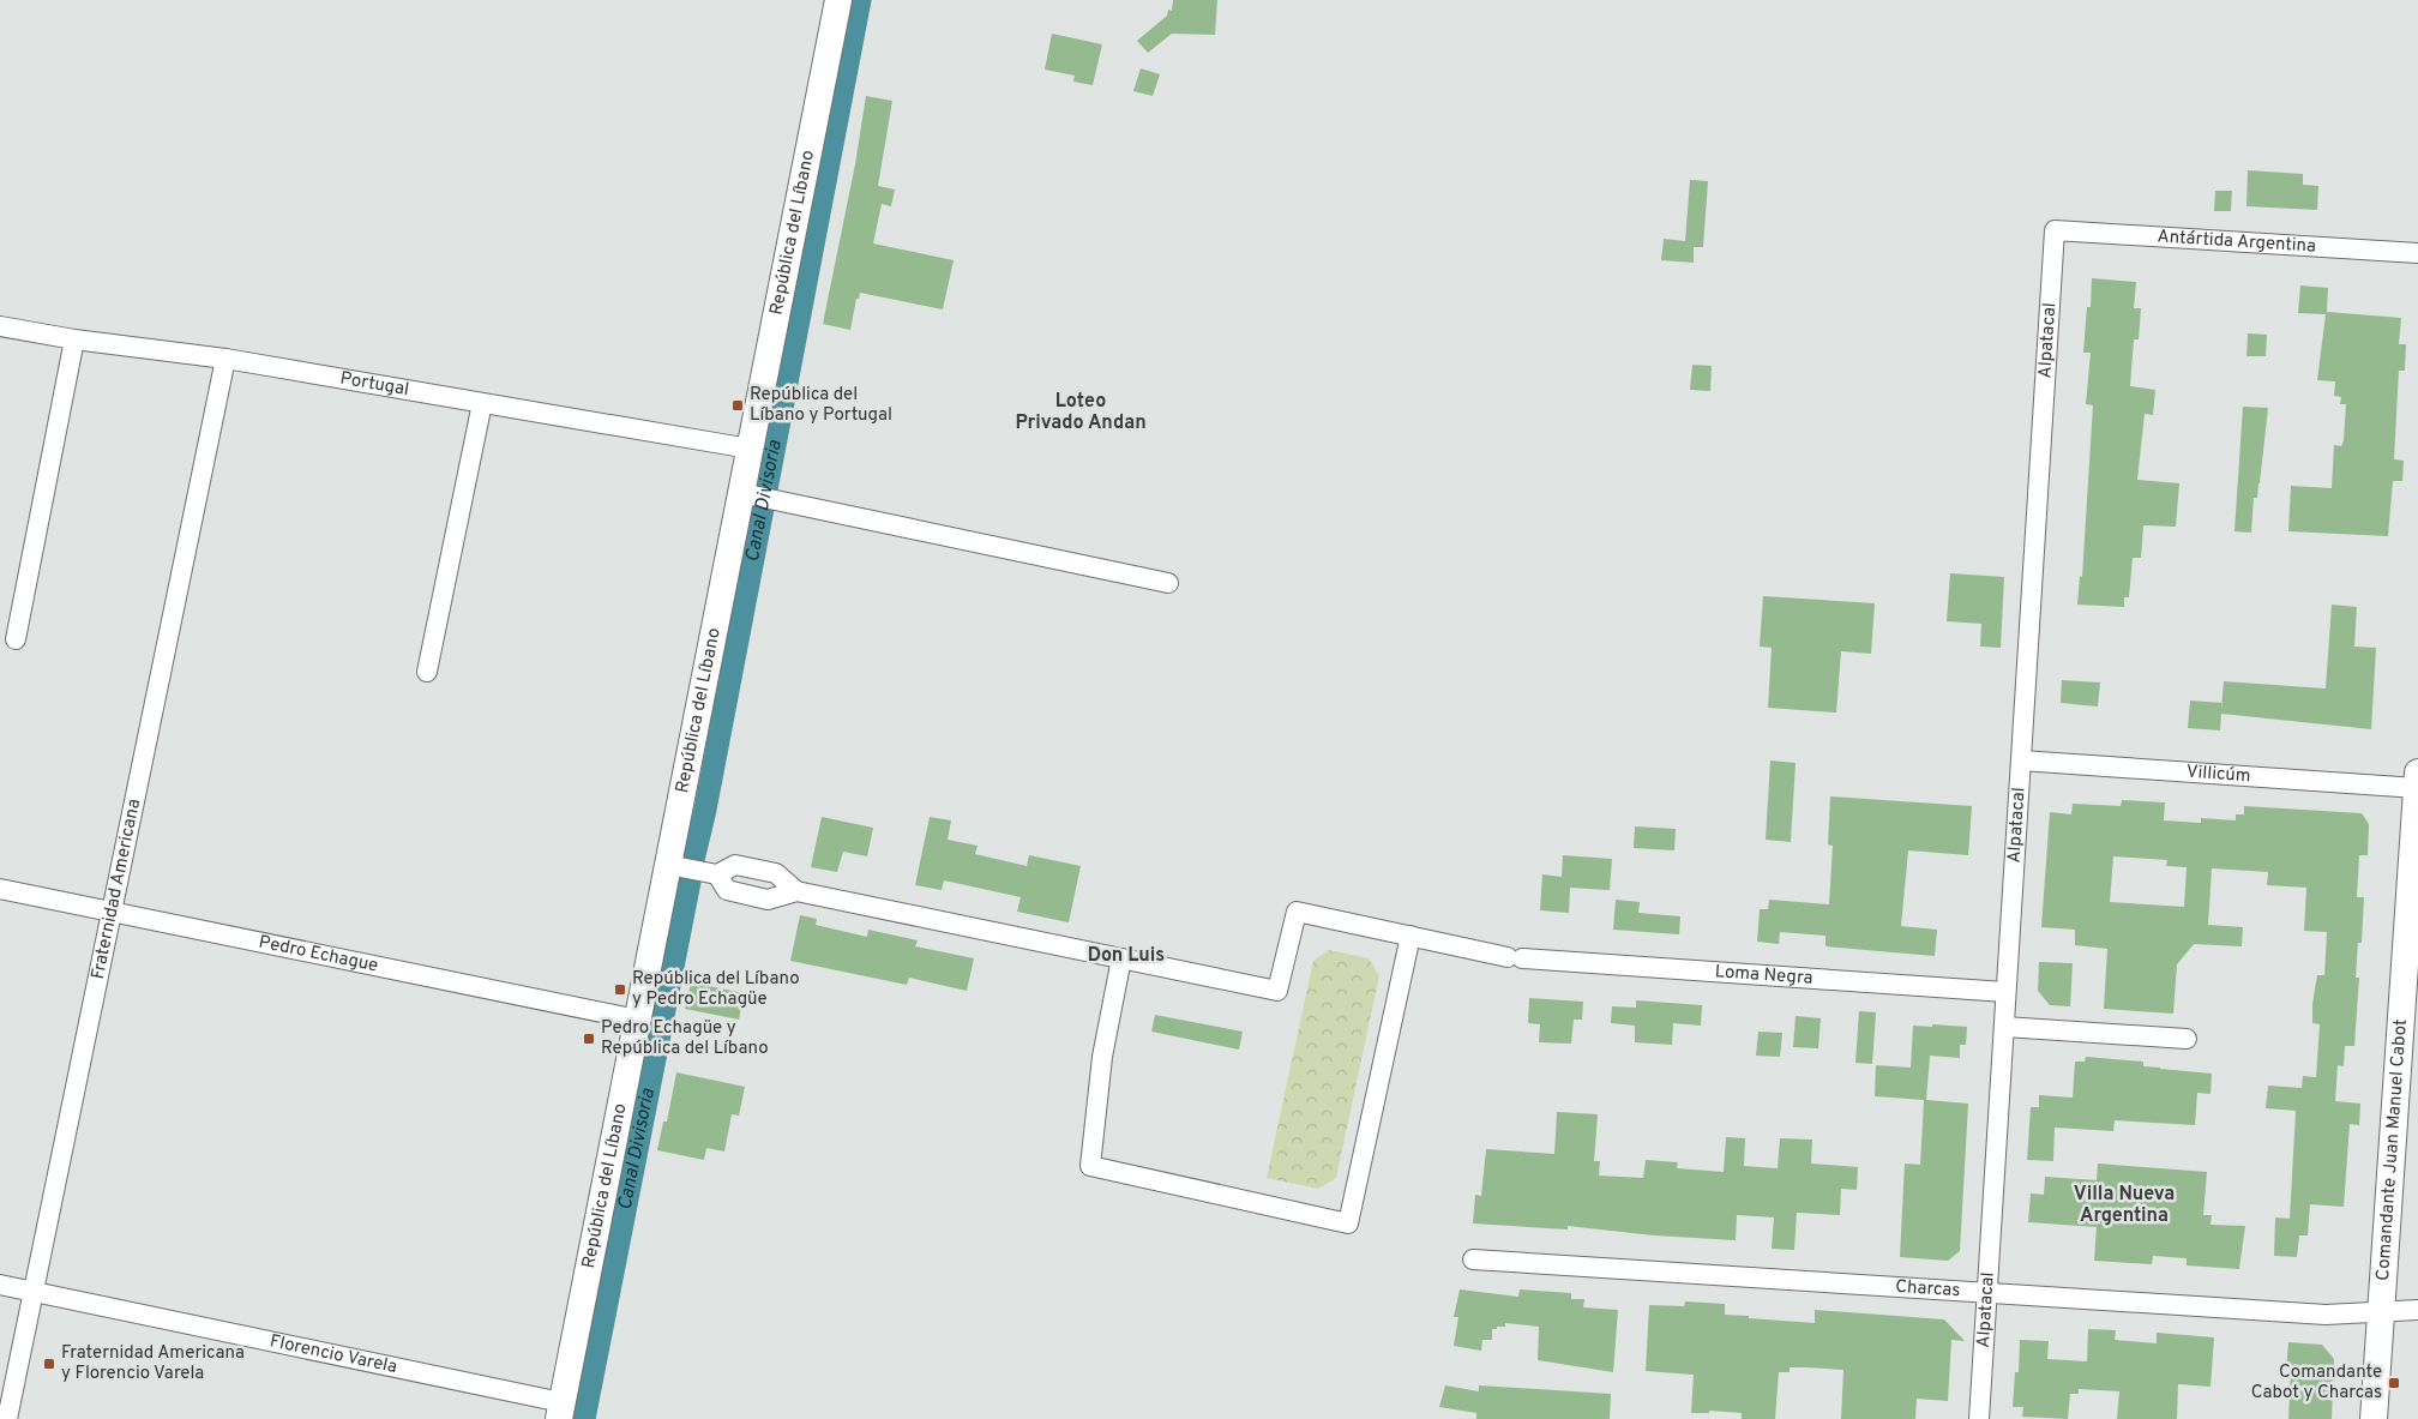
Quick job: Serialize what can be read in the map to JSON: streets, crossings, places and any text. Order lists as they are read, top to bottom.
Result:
{
  "streets": {
    "main road": ["República del Líbano", "Comandante Juan Manuel Cabot"],
    "street": [
      "Antártida Argentina",
      "Alpatacal",
      "Portugal",
      "Villicúm",
      "Fraternidad Americana",
      "Pedro Echague",
      "Loma Negra",
      "Charcas",
      "Florencio Varela"
    ]
  },
  "crossings": [
    ["República del Líbano", "Portugal"],
    ["República del Líbano", "Pedro Echague"],
    ["República del Líbano", "Florencio Varela"],
    ["Antártida Argentina", "Alpatacal"],
    ["Alpatacal", "Villicúm"],
    ["Alpatacal", "Loma Negra"],
    ["Alpatacal", "Charcas"],
    ["Portugal", "Fraternidad Americana"],
    ["Villicúm", "Comandante Juan Manuel Cabot"],
    ["Fraternidad Americana", "Pedro Echague"],
    ["Fraternidad Americana", "Florencio Varela"],
    ["Comandante Juan Manuel Cabot", "Charcas"]
  ],
  "districts": ["Loteo Privado Andan", "Don Luis", "Villa Nueva Argentina"],
  "water": ["Canal Divisoria"],
  "places": {
    "transit": [
      "República del Líbano y Portugal",
      "República del Líbano y Pedro Echagüe",
      "Pedro Echagüe y República del Líbano",
      "Fraternidad Americana y Florencio Varela",
      "Comandante Cabot y Charcas"
    ]
  }
}
